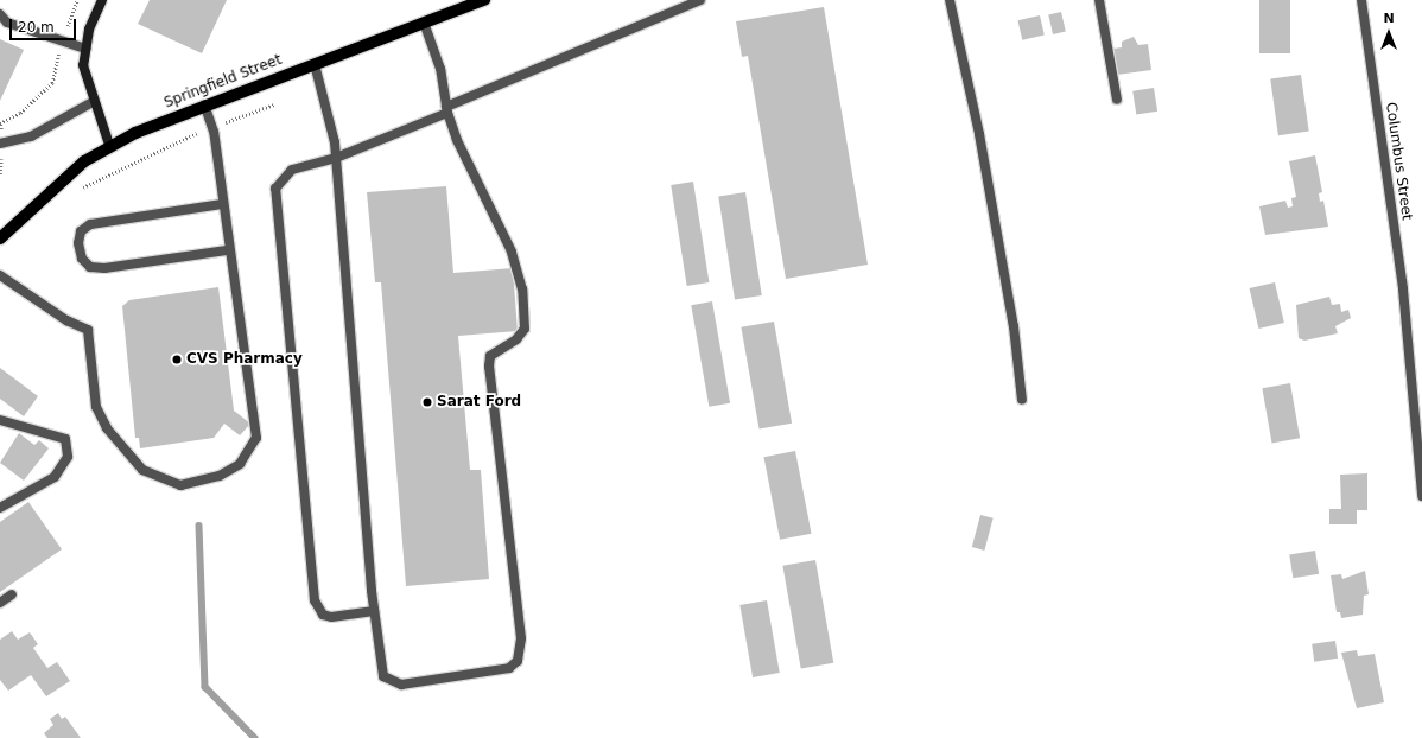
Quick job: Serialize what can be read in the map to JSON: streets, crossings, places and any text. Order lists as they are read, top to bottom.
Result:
{
  "streets": {
    "main road": ["Springfield Street"],
    "street": ["Columbus Street"]
  },
  "places": ["CVS Pharmacy", "Sarat Ford"],
  "scale_bar": "20 m",
  "north": "top"
}
